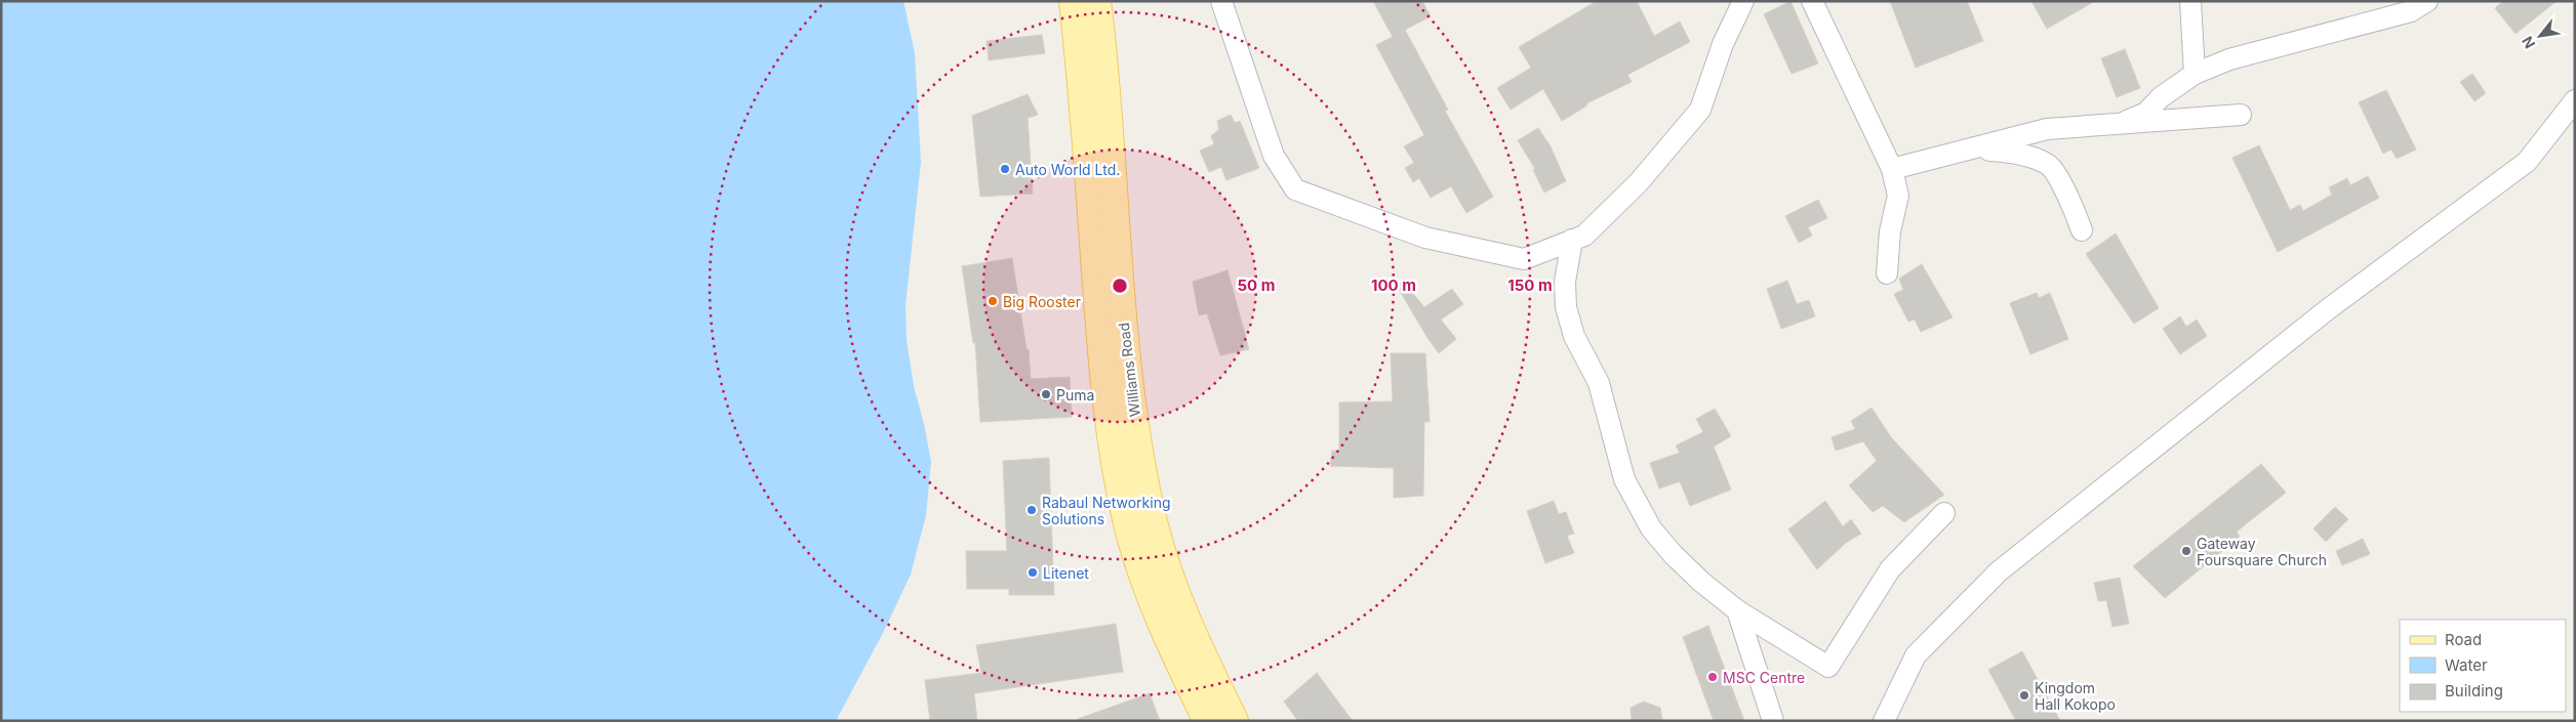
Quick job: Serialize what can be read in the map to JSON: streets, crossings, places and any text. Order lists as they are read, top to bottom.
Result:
{
  "streets": {
    "main road": ["Williams Road"]
  },
  "places": [
    "Auto World Ltd.",
    "Big Rooster",
    "Puma",
    "Rabaul Networking Solutions",
    "Gateway Foursquare Church",
    "Litenet",
    "MSC Centre",
    "Kingdom Hall Kokopo"
  ],
  "legend": ["Road", "Water", "Building"],
  "north": "bottom left",
  "rings": ["50 m", "100 m", "150 m"]
}
